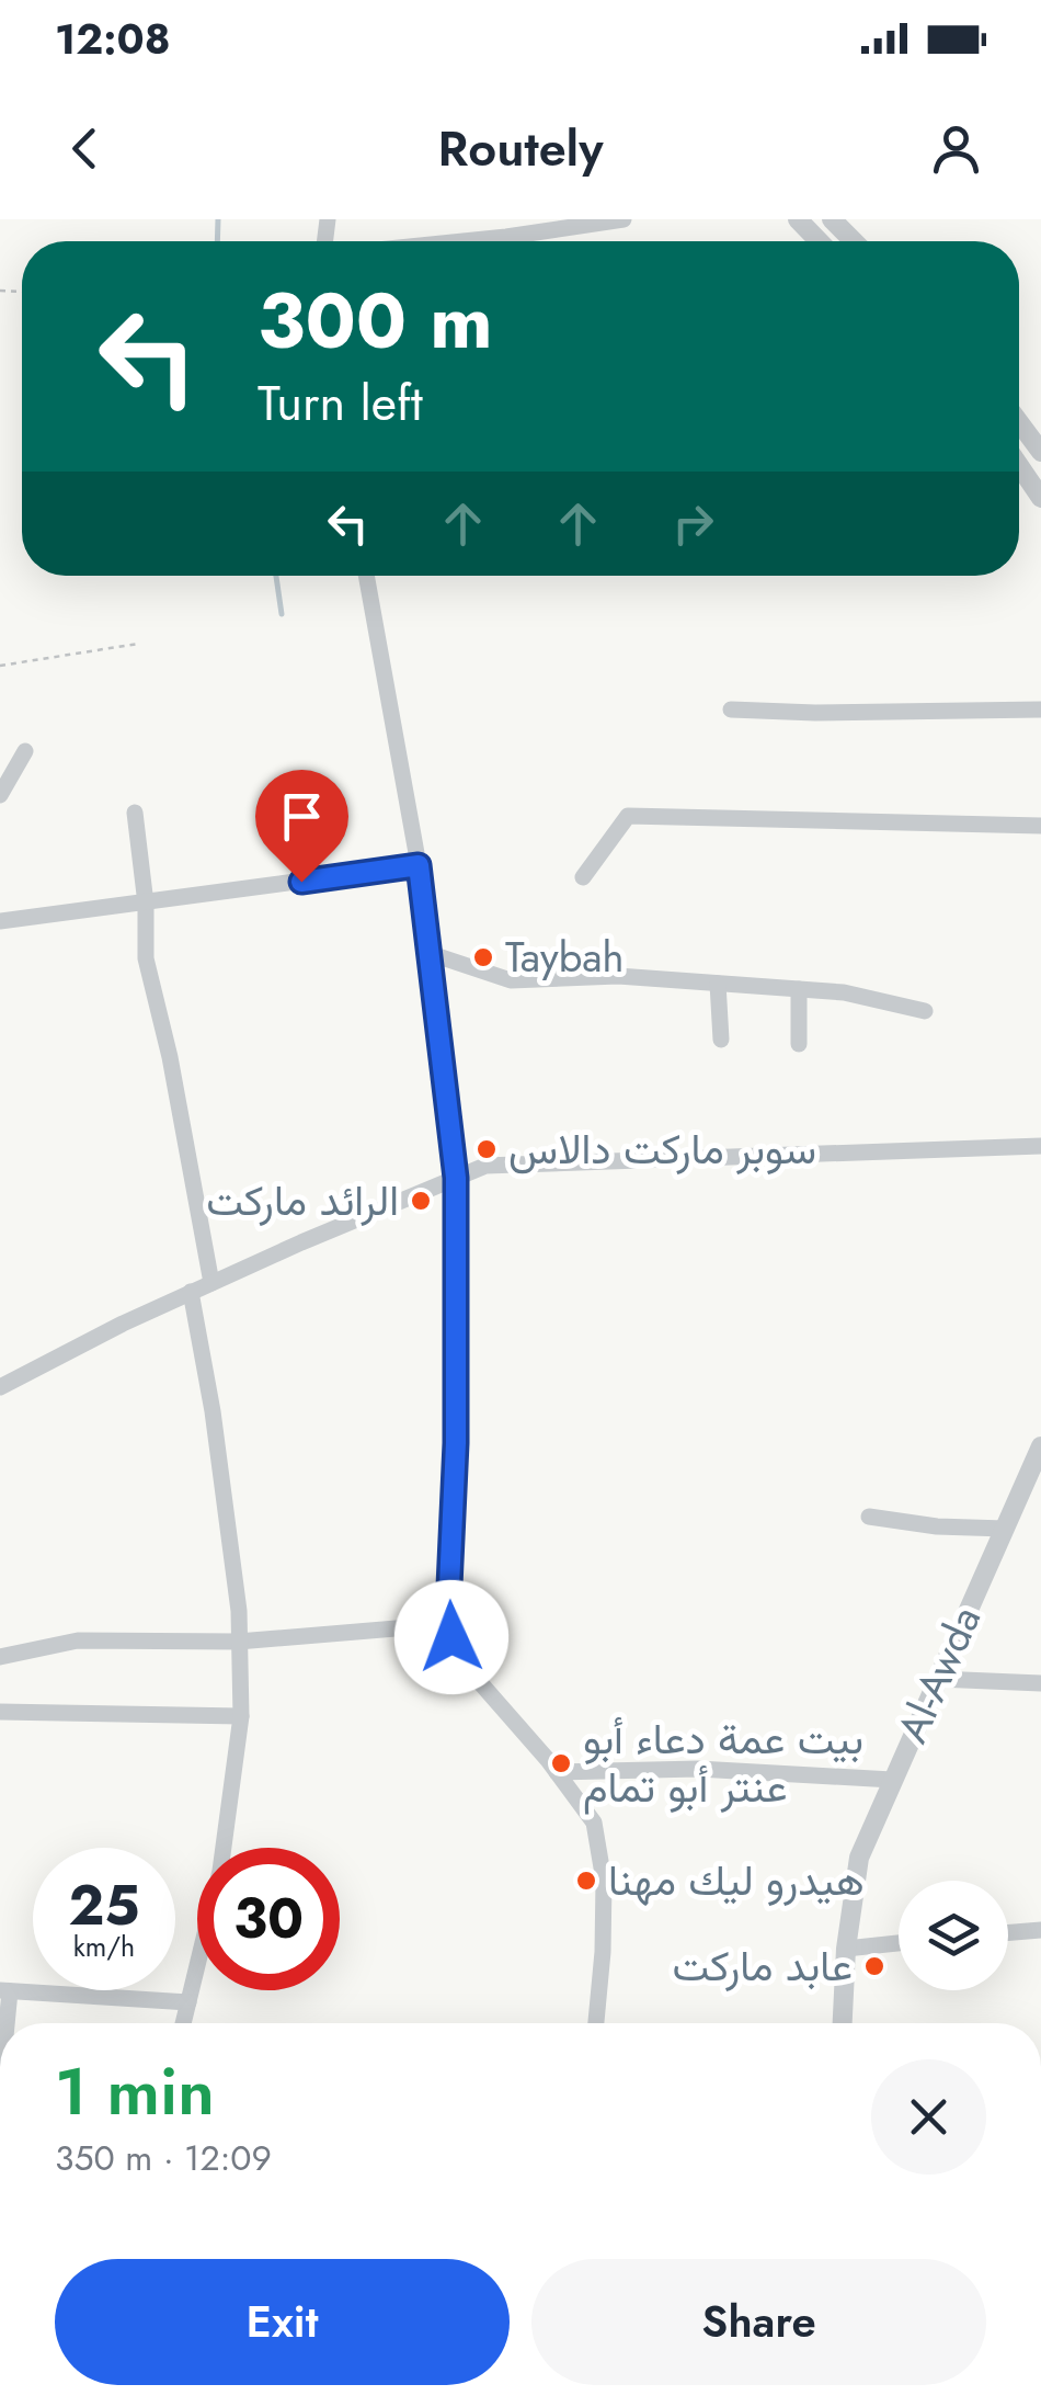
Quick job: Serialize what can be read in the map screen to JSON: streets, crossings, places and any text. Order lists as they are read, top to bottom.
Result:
{
  "streets": {
    "street": ["Al-Awda"]
  },
  "places": [
    "Taybah",
    "سوبر ماركت دالاس",
    "الرائد ماركت",
    "بيت عمة دعاء أبو عنتر أبو تمام",
    "هيدرو ليك مهنا",
    "عابد ماركت"
  ],
  "page": {
    "status": "12:08",
    "header": "Routely",
    "turn": ["300 m", "Turn left"],
    "speed": "25 km/h",
    "limit": "30",
    "heading": ["1 min", "350 m · 12:09"],
    "buttons": ["Exit", "Share"]
  }
}
